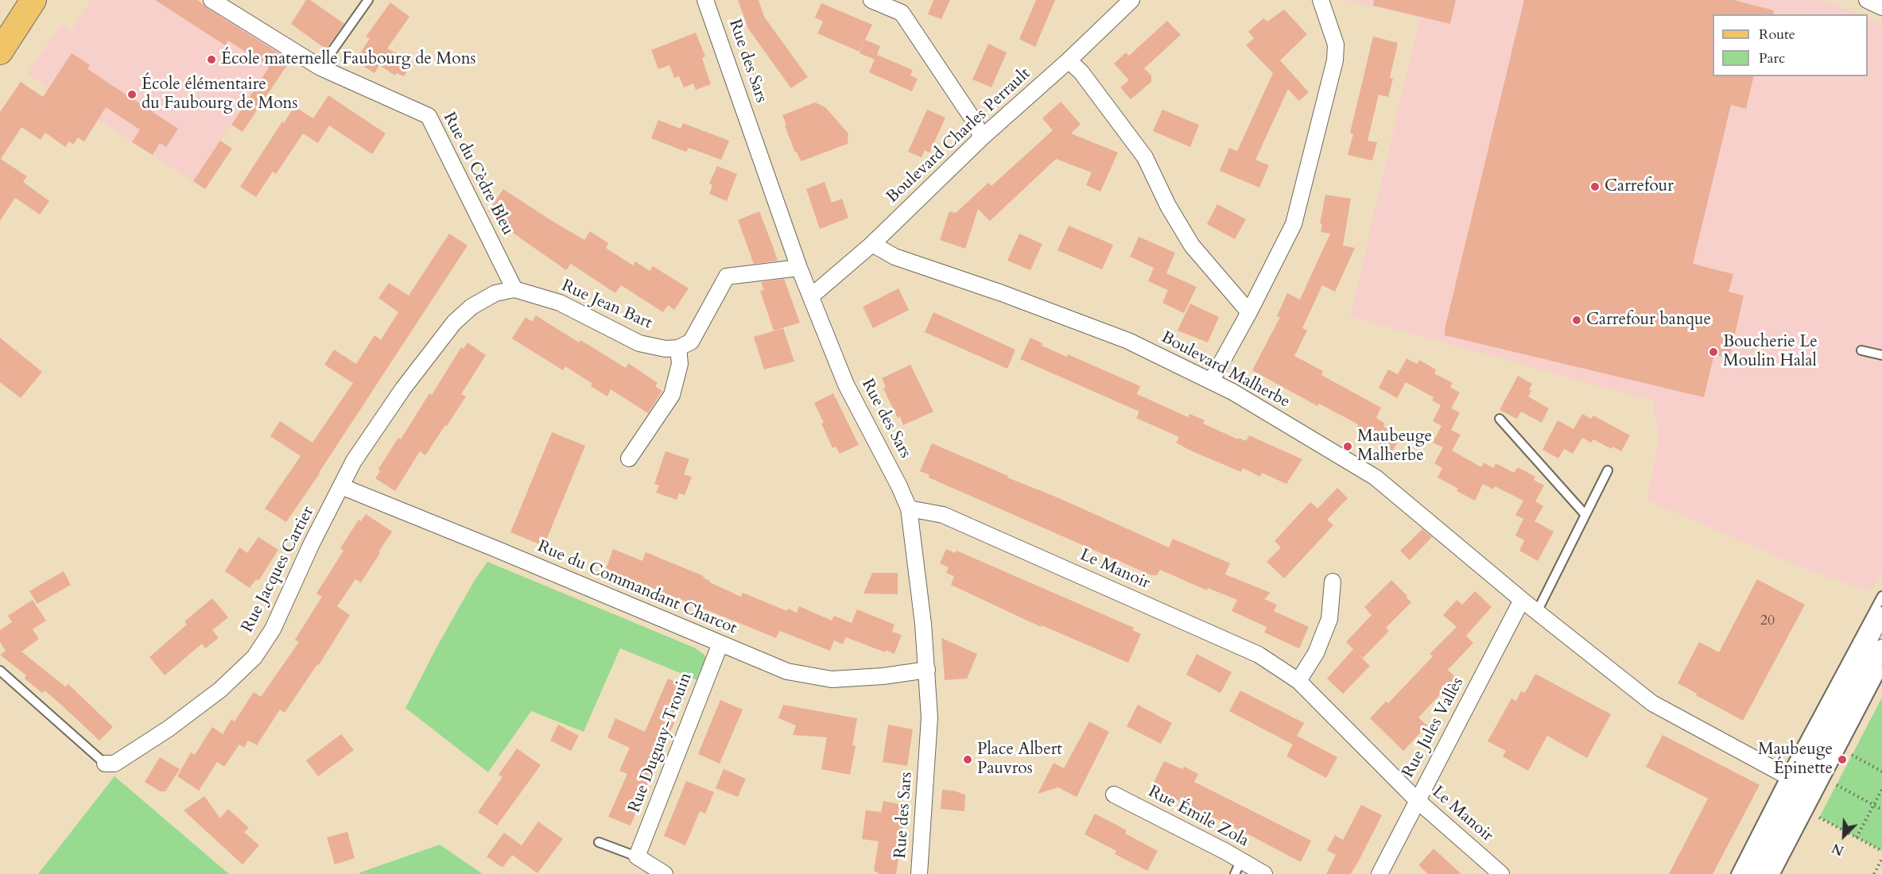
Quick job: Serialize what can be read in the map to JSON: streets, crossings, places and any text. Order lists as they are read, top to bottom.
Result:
{
  "streets": {
    "street": [
      "Rue des Sars",
      "Boulevard Charles Perrault",
      "Rue du Cèdre Bleu",
      "Rue Jean Bart",
      "Boulevard Malherbe",
      "Rue Jacques Cartier",
      "Le Manoir",
      "Rue du Commandant Charcot",
      "Rue Jules Vallès",
      "Rue Duguay-Trouin",
      "Rue Émile Zola"
    ]
  },
  "crossings": [
    ["Rue des Sars", "Boulevard Charles Perrault"],
    ["Rue des Sars", "Le Manoir"],
    ["Rue des Sars", "Rue du Commandant Charcot"],
    ["Boulevard Charles Perrault", "Boulevard Malherbe"],
    ["Rue du Cèdre Bleu", "Rue Jean Bart"],
    ["Boulevard Malherbe", "Rue Jules Vallès"],
    ["Rue Jacques Cartier", "Rue du Commandant Charcot"],
    ["Le Manoir", "Rue Jules Vallès"],
    ["Rue du Commandant Charcot", "Rue Duguay-Trouin"]
  ],
  "places": [
    "École maternelle Faubourg de Mons",
    "École élémentaire du Faubourg de Mons",
    "Carrefour",
    "Carrefour banque",
    "Boucherie Le Moulin Halal",
    "Maubeuge Malherbe",
    "Place Albert Pauvros",
    "Maubeuge Épinette"
  ],
  "house_numbers": ["20"],
  "legend": ["Route", "Parc"],
  "north": "bottom left"
}
